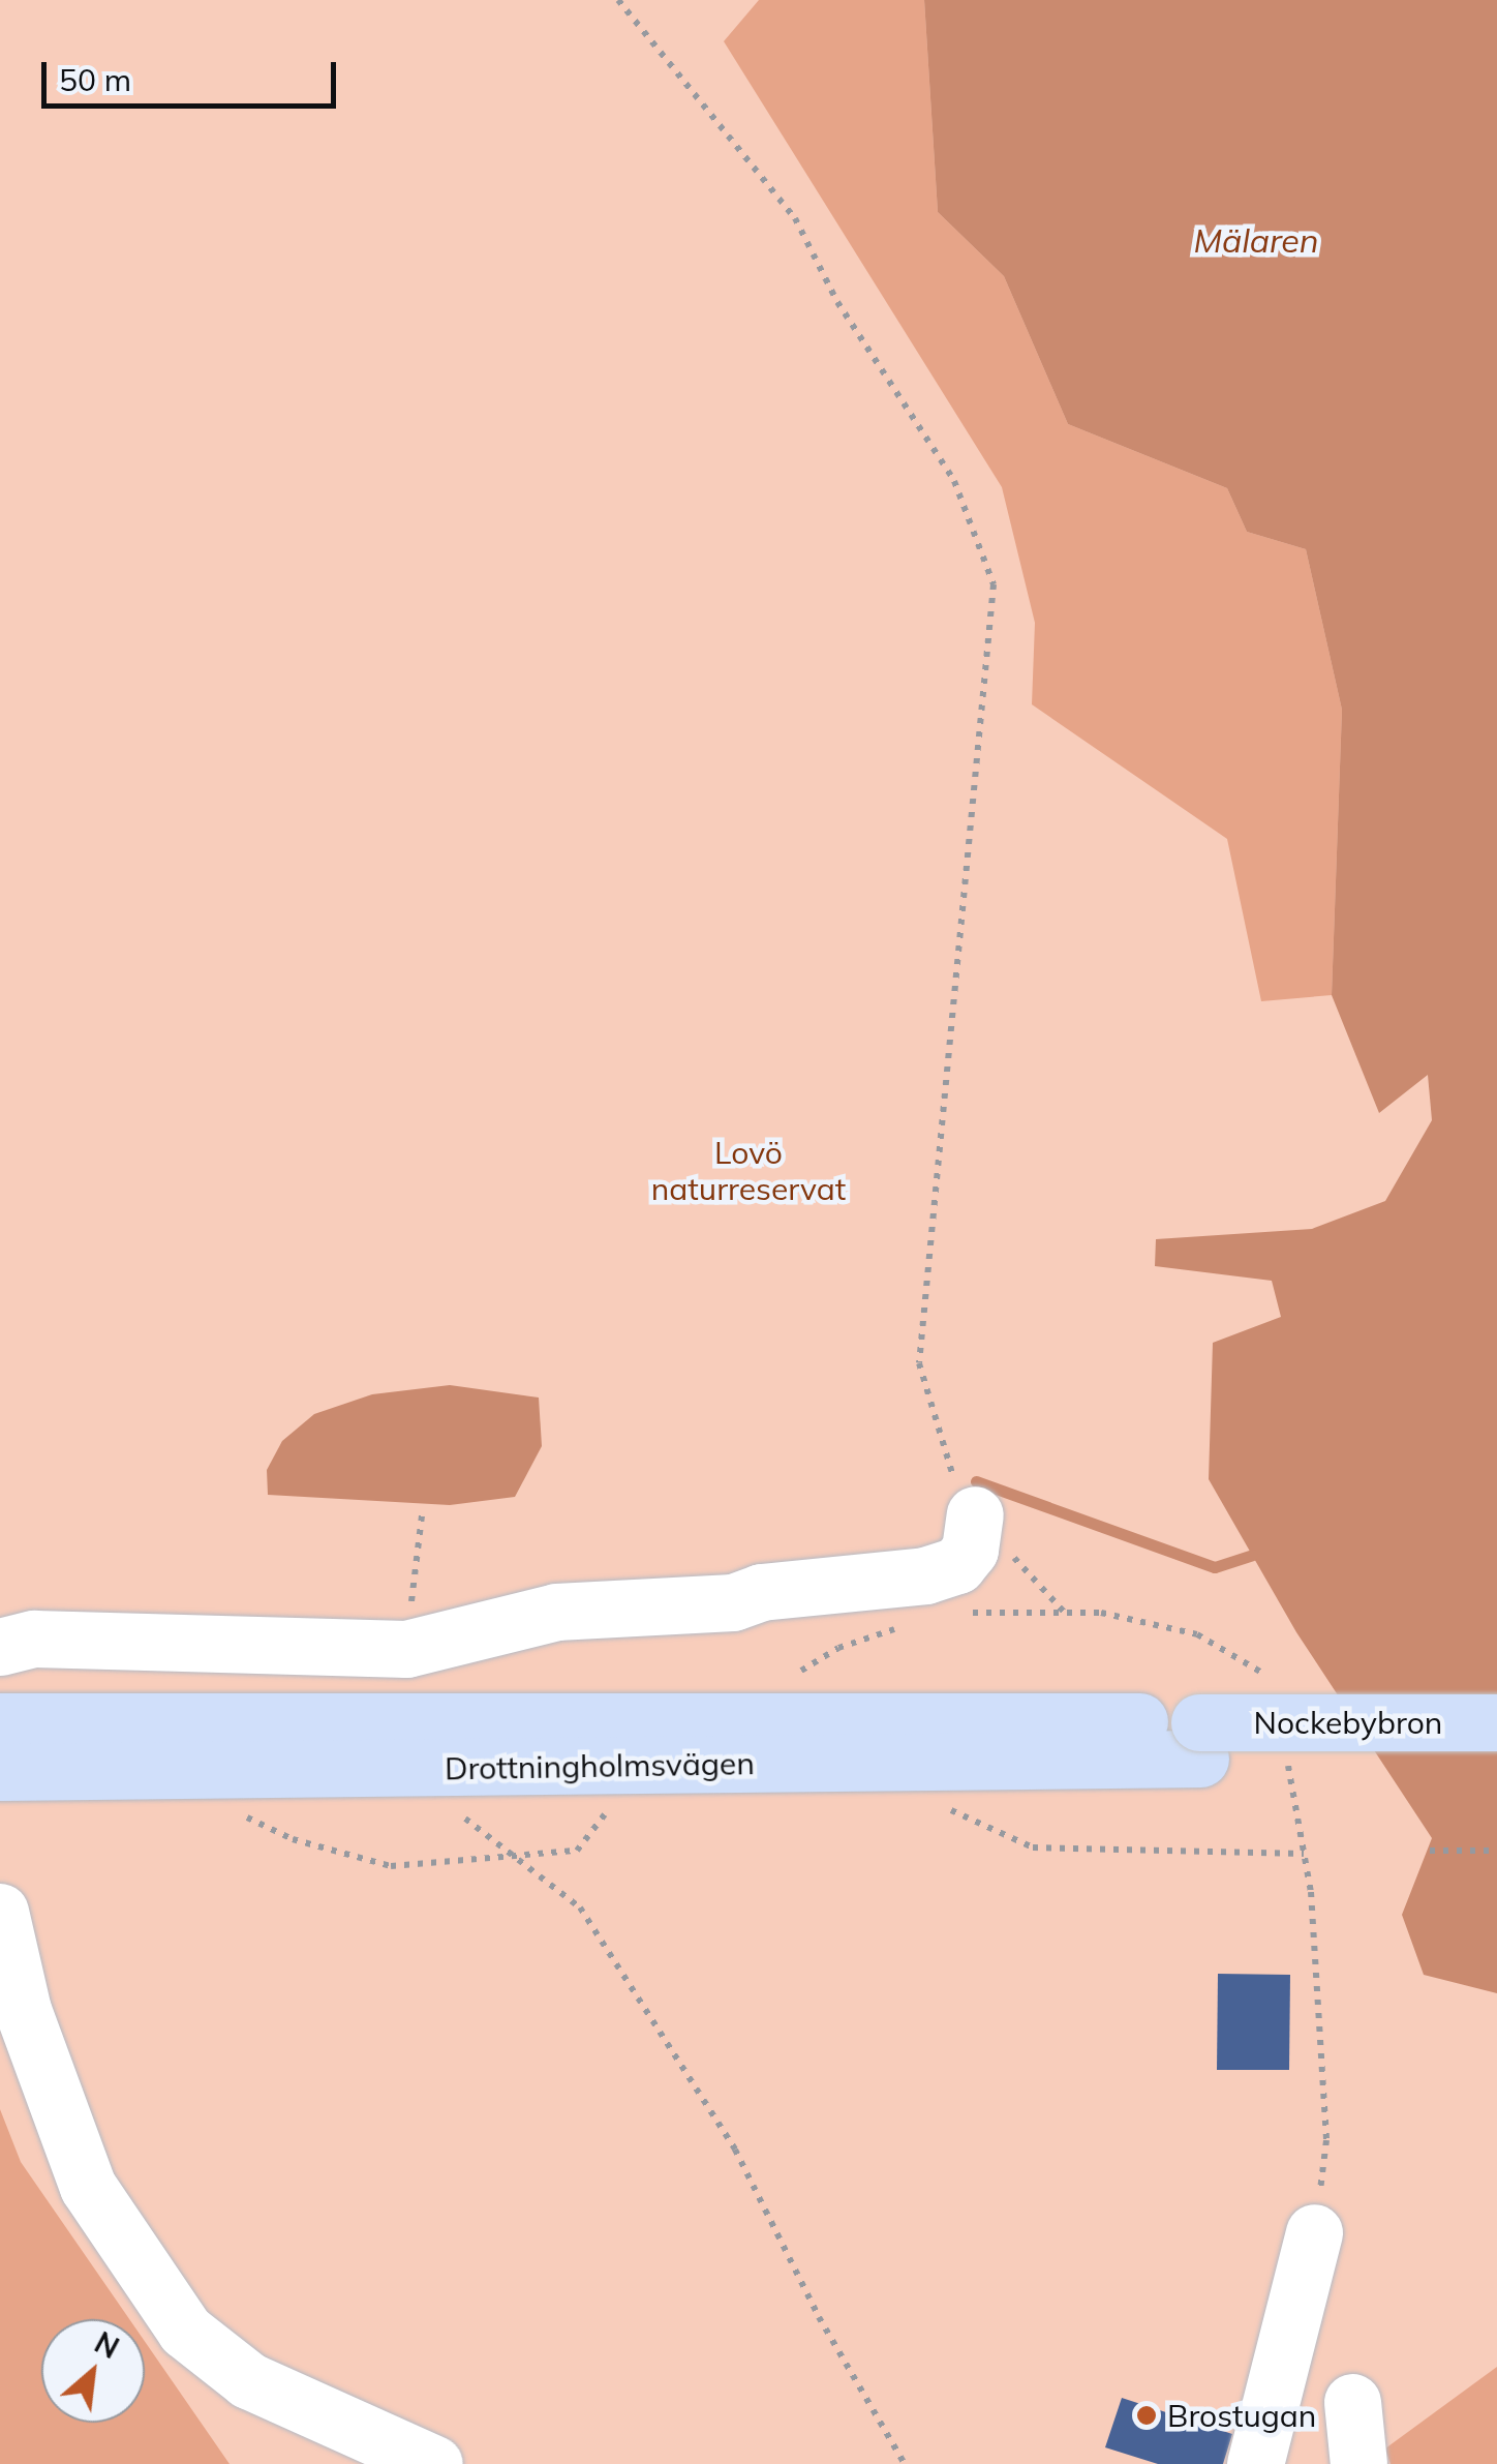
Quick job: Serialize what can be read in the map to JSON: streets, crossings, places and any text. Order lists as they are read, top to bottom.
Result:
{
  "streets": {
    "main road": ["Nockebybron", "Drottningholmsvägen"]
  },
  "crossings": [
    ["Nockebybron", "Drottningholmsvägen"]
  ],
  "water": ["Mälaren"],
  "parks": ["Lovö naturreservat"],
  "places": ["Brostugan"],
  "scale_bar": "50 m",
  "north": "top right"
}
